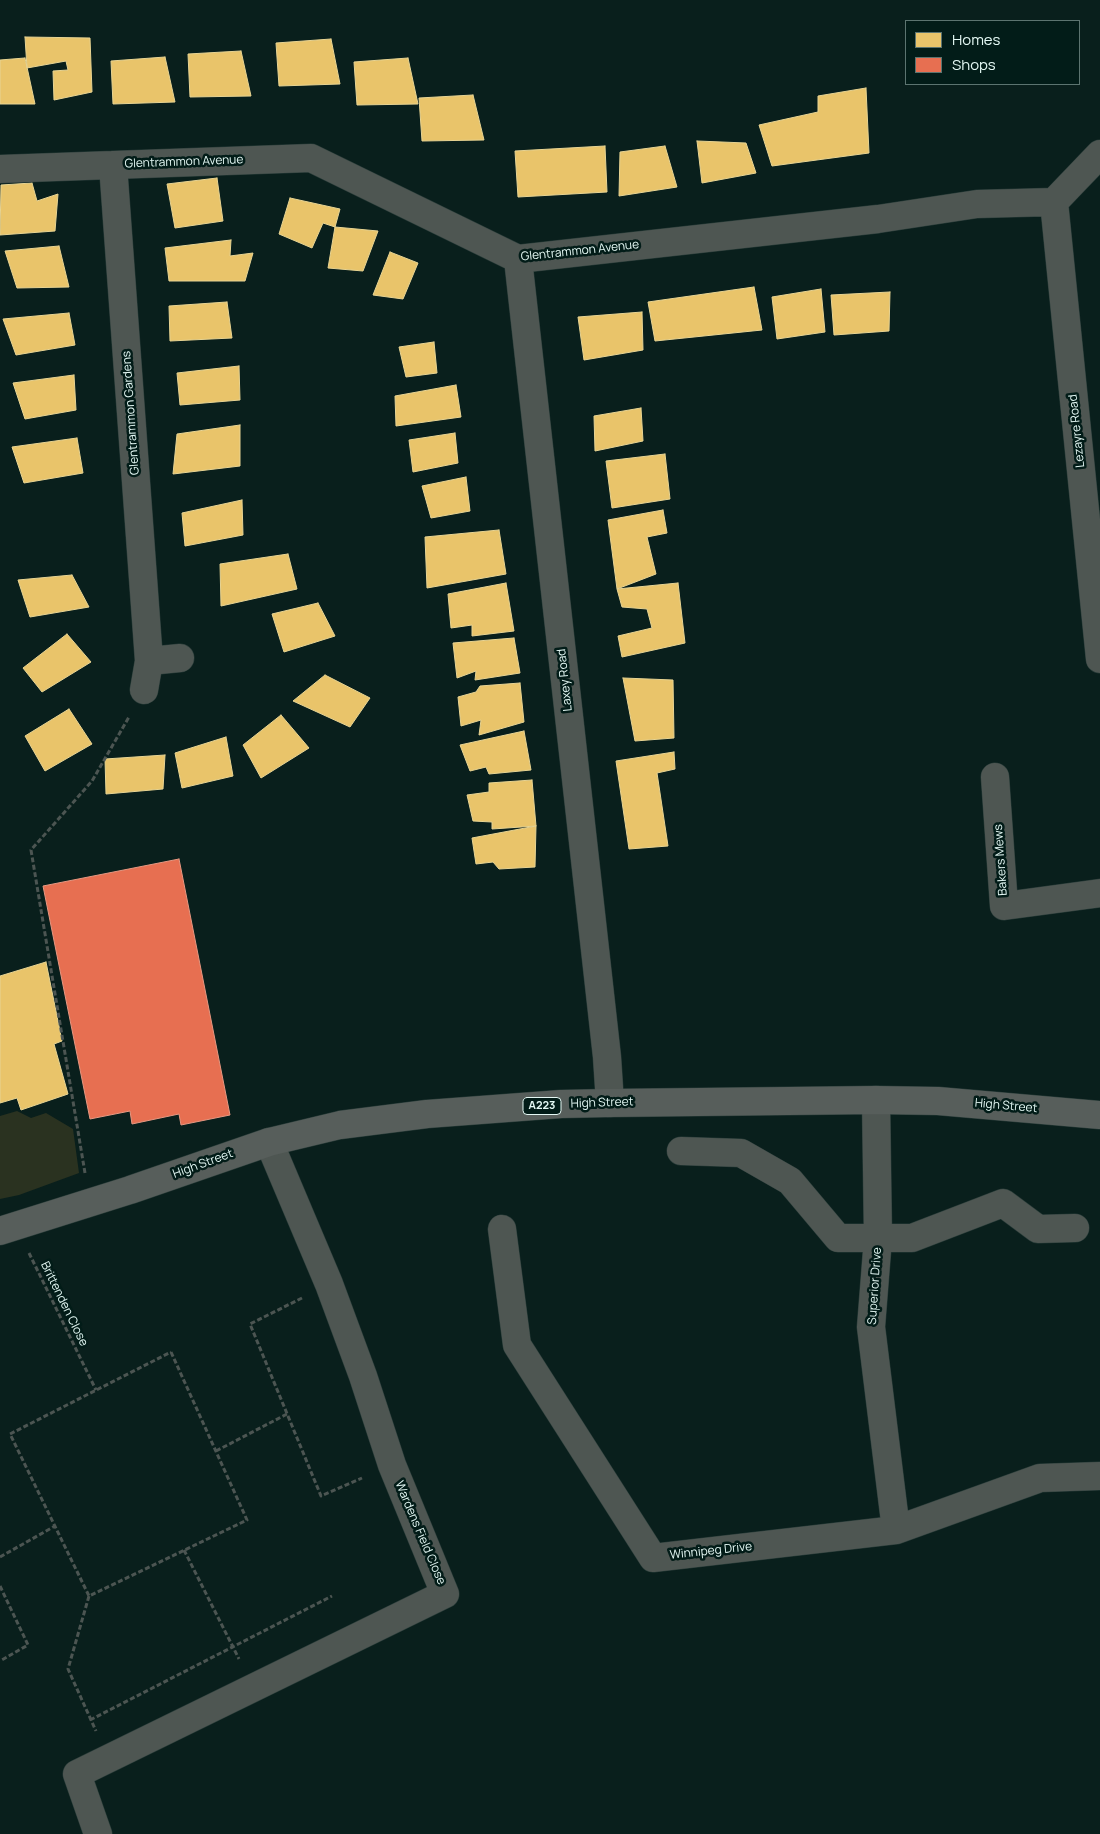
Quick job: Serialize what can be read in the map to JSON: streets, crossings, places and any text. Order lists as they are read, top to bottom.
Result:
{
  "streets": {
    "main road": ["High Street", "A223"],
    "street": [
      "Glentrammon Avenue",
      "Glentrammon Gardens",
      "Lezayre Road",
      "Laxey Road",
      "Bakers Mews",
      "Superior Drive",
      "Wardens Field Close",
      "Winnipeg Drive"
    ],
    "path": ["Brittenden Close"]
  },
  "crossings": [
    ["Glentrammon Avenue", "Glentrammon Gardens"],
    ["Glentrammon Avenue", "Lezayre Road"],
    ["Glentrammon Avenue", "Laxey Road"],
    ["Laxey Road", "High Street"],
    ["High Street", "Superior Drive"],
    ["High Street", "Brittenden Close"],
    ["High Street", "Wardens Field Close"],
    ["Superior Drive", "Winnipeg Drive"]
  ],
  "legend": ["Homes", "Shops"]
}
